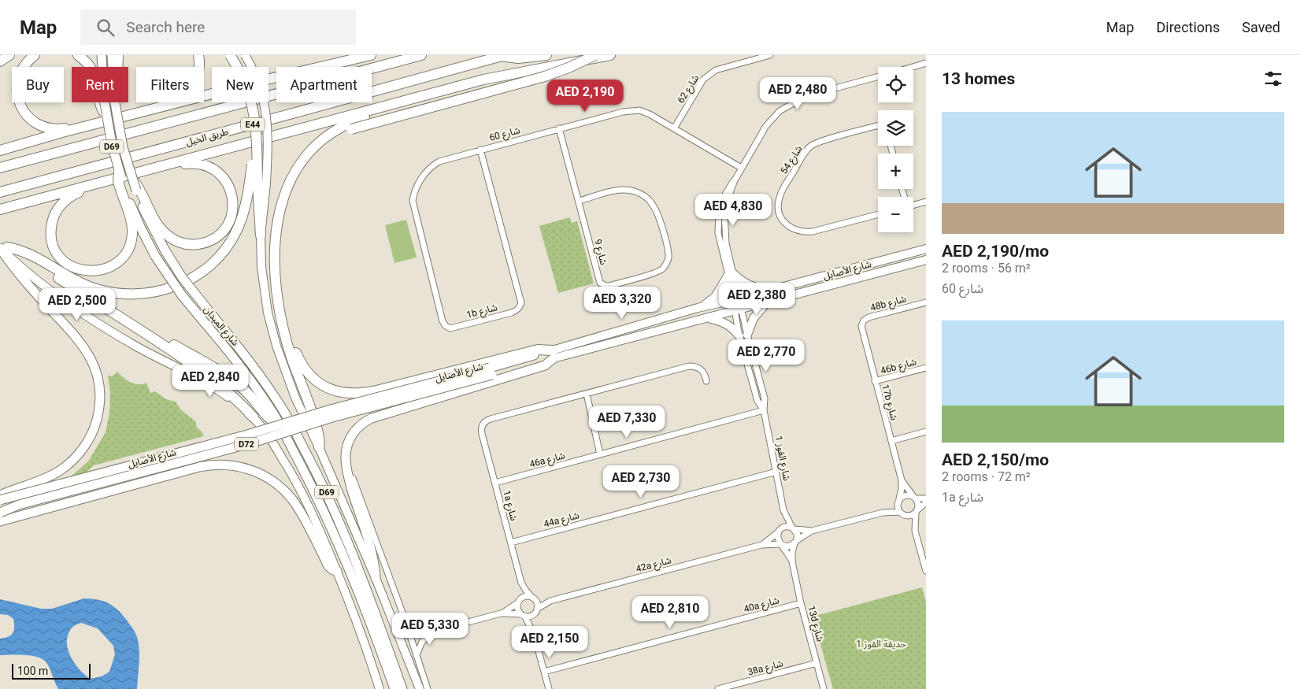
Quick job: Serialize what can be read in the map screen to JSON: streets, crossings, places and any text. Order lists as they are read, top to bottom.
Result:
{
  "streets": {
    "highway": ["E44", "طريق الخيل"],
    "main road": [
      "D69",
      "شارع الأصايل",
      "شارع الميدان",
      "D72"
    ],
    "street": [
      "شارع 62",
      "شارع 60",
      "شارع 54",
      "شارع 9",
      "48b شارع",
      "1b شارع",
      "46b شارع",
      "17b شارع",
      "شارع القوز 1",
      "46a شارع",
      "1a شارع",
      "44a شارع",
      "42a شارع",
      "40a شارع",
      "13d شارع",
      "38a شارع"
    ]
  },
  "crossings": [
    ["شارع 62", "شارع 60"],
    ["شارع 60", "شارع 9"],
    ["شارع 60", "1b شارع"],
    ["شارع 60", "شارع القوز 1"],
    ["شارع الأصايل", "شارع القوز 1"],
    ["48b شارع", "17b شارع"],
    ["46b شارع", "17b شارع"],
    ["شارع القوز 1", "46a شارع"],
    ["شارع القوز 1", "44a شارع"],
    ["شارع القوز 1", "42a شارع"],
    ["شارع القوز 1", "13d شارع"],
    ["46a شارع", "1a شارع"],
    ["1a شارع", "44a شارع"],
    ["1a شارع", "42a شارع"],
    ["42a شارع", "13d شارع"],
    ["40a شارع", "13d شارع"],
    ["13d شارع", "38a شارع"]
  ],
  "parks": ["حديقة القوز 1"],
  "scale_bar": "100 m",
  "page": {
    "header": "Map",
    "search": "Search here",
    "nav": ["Map", "Directions", "Saved"],
    "heading": "13 homes",
    "map_buttons": ["+", "−"],
    "chip": [
      "Buy",
      "Rent",
      "Filters",
      "New",
      "Apartment"
    ],
    "price": [
      "AED 2,480",
      "AED 2,190",
      "AED 4,830",
      "AED 2,380",
      "AED 3,320",
      "AED 2,500",
      "AED 2,770",
      "AED 2,840",
      "AED 7,330",
      "AED 2,730",
      "AED 2,810",
      "AED 5,330",
      "AED 2,150"
    ],
    "list": [
      {
        "name": "AED 2,190/mo",
        "note": "2 rooms · 56 m² · شارع 60"
      },
      {
        "name": "AED 2,150/mo",
        "note": "2 rooms · 72 m² · 1a شارع"
      }
    ],
    "scale": "100 m"
  }
}
